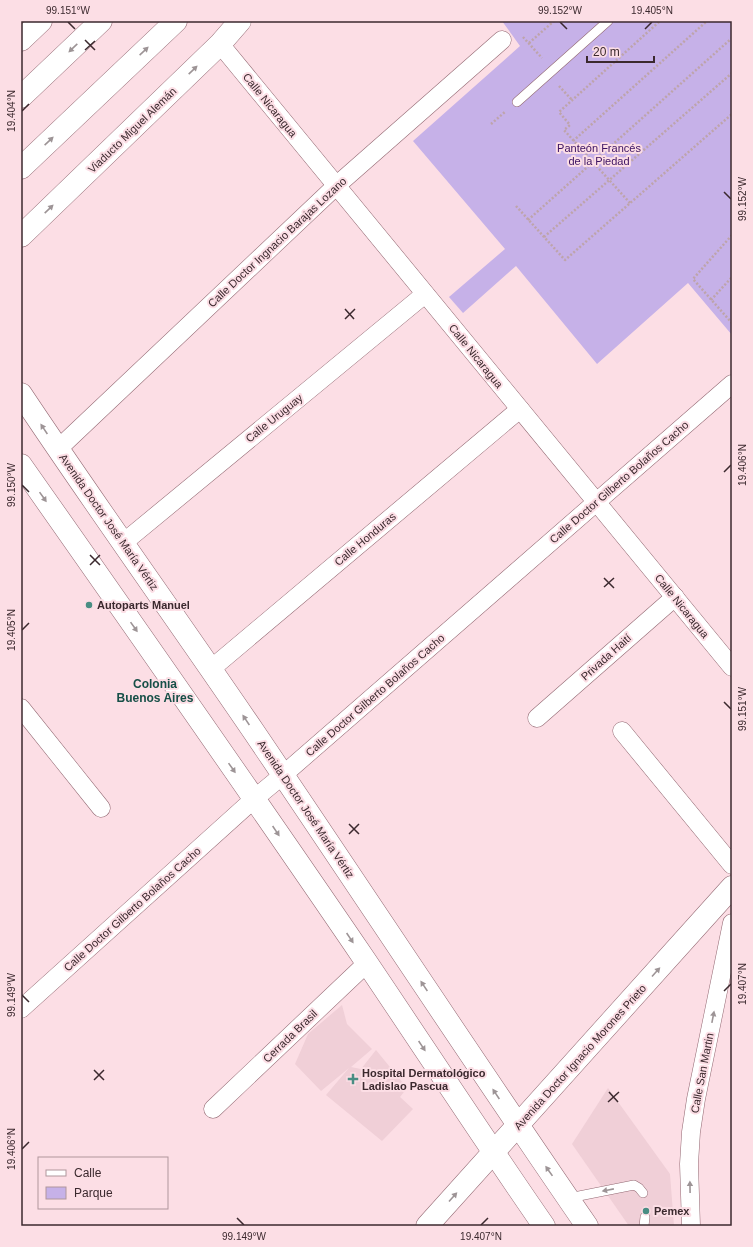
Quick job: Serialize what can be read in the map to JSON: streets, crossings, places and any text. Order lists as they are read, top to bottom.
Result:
{
  "streets": {
    "main road": ["Viaducto Miguel Alemán", "Avenida Doctor José María Vértiz", "Avenida Doctor Ignacio Morones Prieto"],
    "street": [
      "Calle Nicaragua",
      "Calle Doctor Ingnacio Barajas Lozano",
      "Calle Uruguay",
      "Calle Doctor Gilberto Bolaños Cacho",
      "Calle Honduras",
      "Privada Haití",
      "Cerrada Brasil",
      "Calle San Martin"
    ]
  },
  "crossings": [
    ["Calle Nicaragua", "Viaducto Miguel Alemán"],
    ["Calle Nicaragua", "Calle Doctor Ingnacio Barajas Lozano"],
    ["Calle Nicaragua", "Calle Uruguay"],
    ["Calle Nicaragua", "Calle Doctor Gilberto Bolaños Cacho"],
    ["Calle Nicaragua", "Calle Honduras"],
    ["Calle Nicaragua", "Privada Haití"],
    ["Calle Doctor Ingnacio Barajas Lozano", "Avenida Doctor José María Vértiz"],
    ["Calle Uruguay", "Avenida Doctor José María Vértiz"],
    ["Calle Doctor Gilberto Bolaños Cacho", "Avenida Doctor José María Vértiz"],
    ["Avenida Doctor José María Vértiz", "Calle Honduras"],
    ["Avenida Doctor José María Vértiz", "Avenida Doctor Ignacio Morones Prieto"]
  ],
  "one_way": ["Avenida Doctor Ignacio Morones Prieto", "Calle San Martin"],
  "districts": ["Colonia Buenos Aires"],
  "parks": ["Panteón Francés de la Piedad"],
  "places": {
    "other": ["Autoparts Manuel", "Pemex"],
    "health": ["Hospital Dermatológico Ladislao Pascua"]
  },
  "legend": ["Calle", "Parque"],
  "scale_bar": "20 m",
  "coordinates": [
    "99.151°W",
    "99.152°W",
    "19.405°N",
    "19.404°N",
    "19.406°N",
    "99.150°W",
    "19.407°N",
    "99.149°W"
  ]
}
